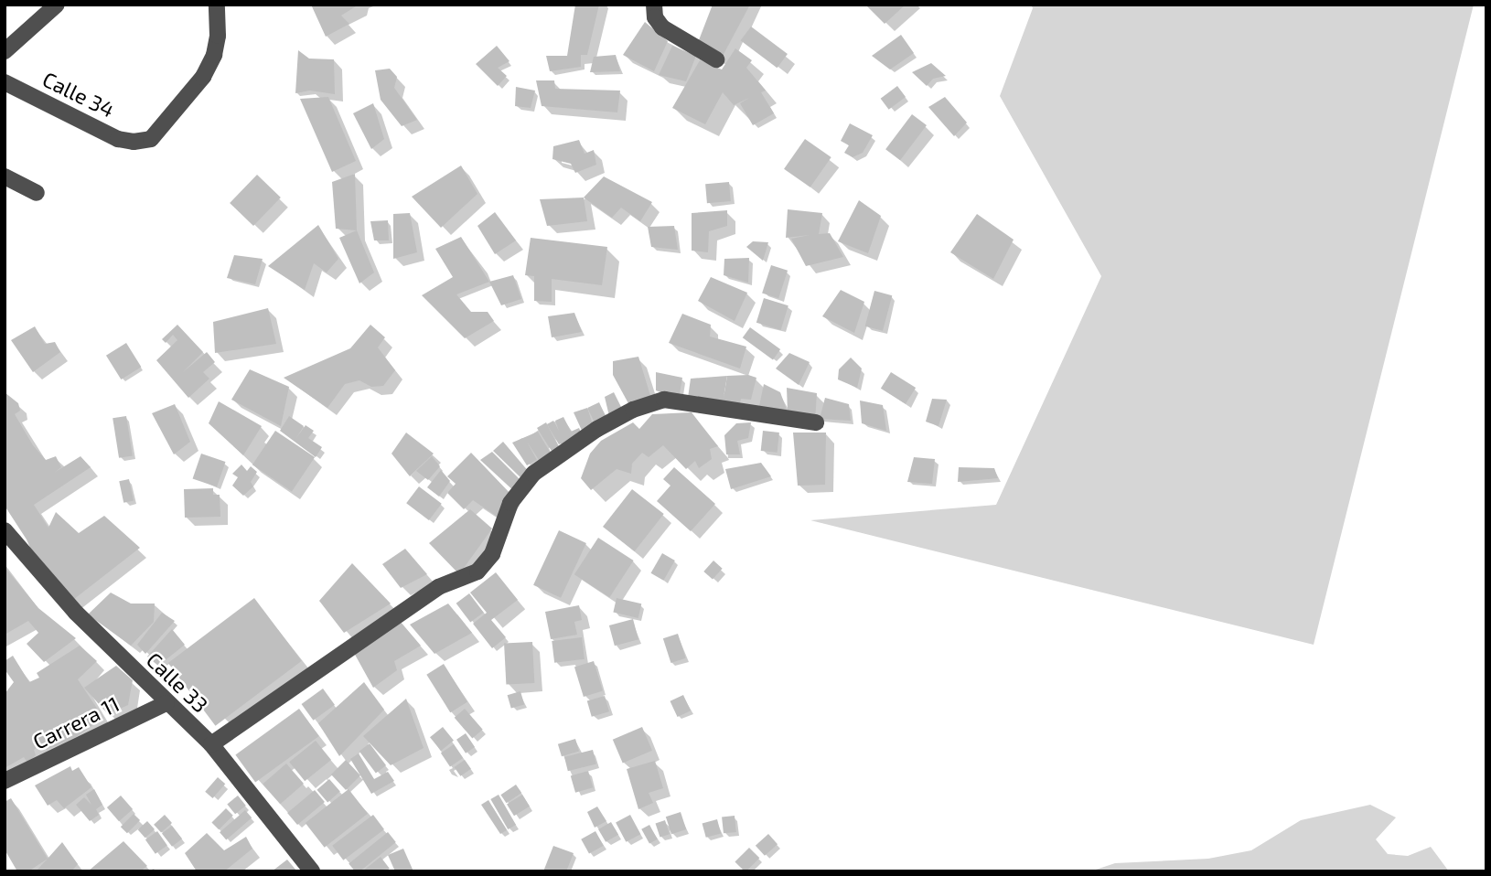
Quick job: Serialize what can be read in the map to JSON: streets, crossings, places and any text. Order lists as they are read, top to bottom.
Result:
{
  "streets": {
    "street": ["Calle 34", "Calle 33", "Carrera 11"]
  },
  "crossings": [
    ["Calle 33", "Carrera 11"]
  ]
}
